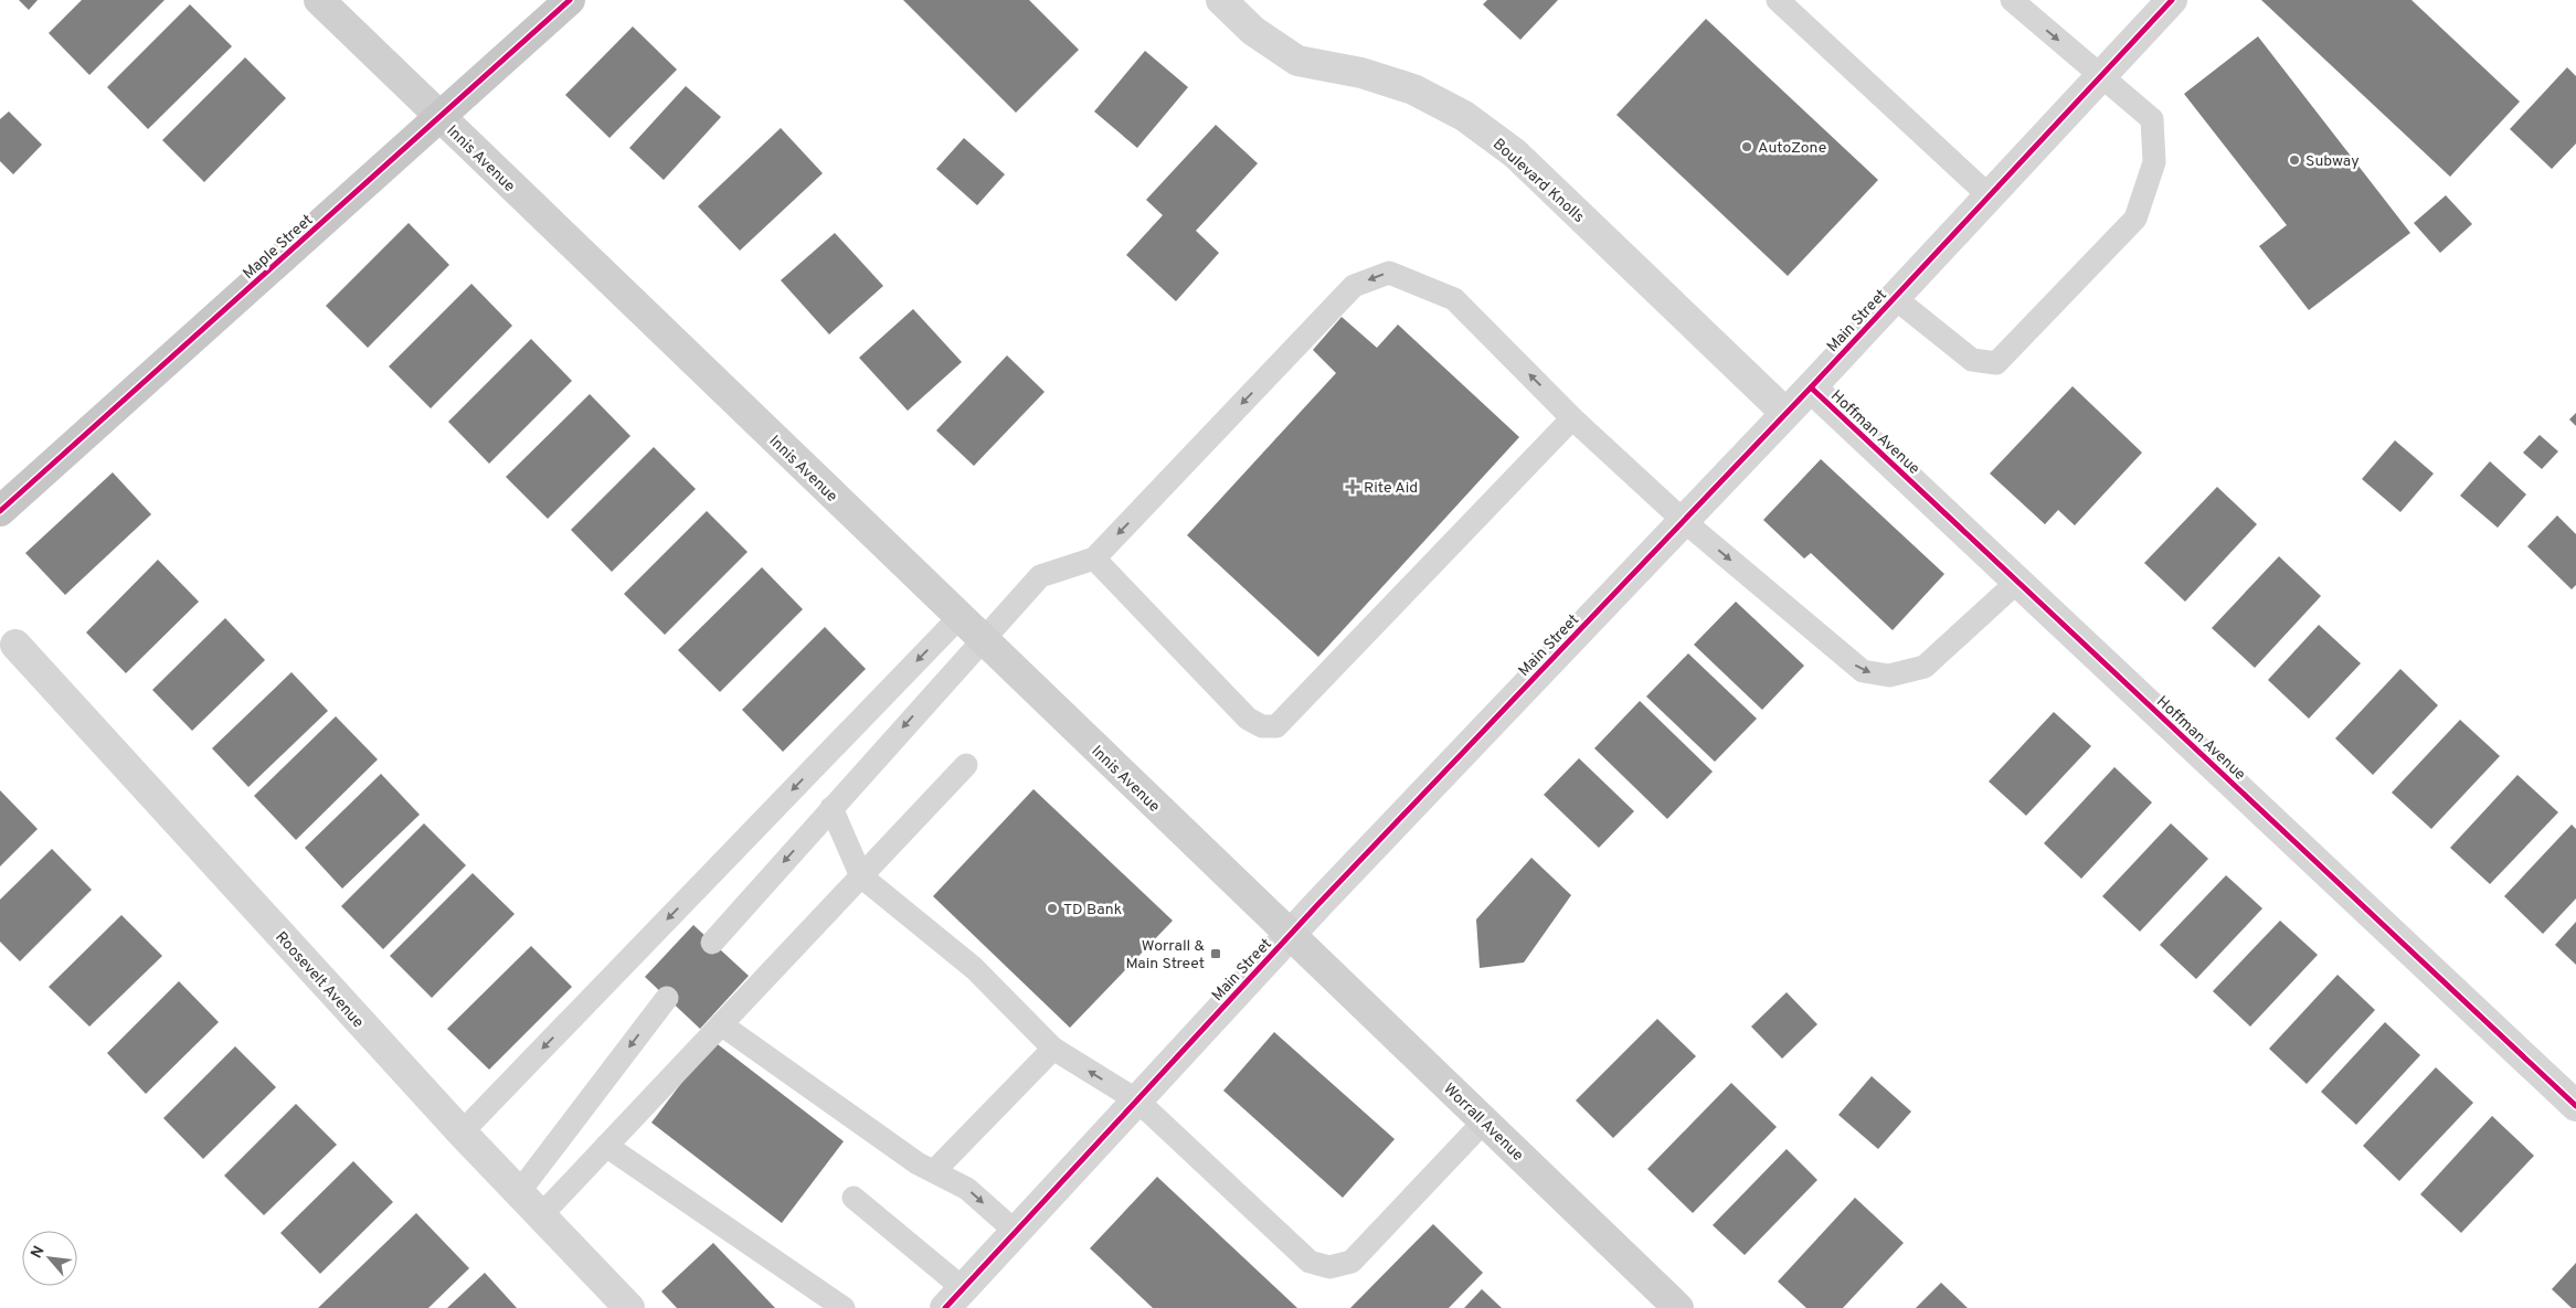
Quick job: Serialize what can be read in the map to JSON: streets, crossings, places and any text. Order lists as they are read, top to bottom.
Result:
{
  "streets": {
    "highway": ["Maple Street"],
    "main road": ["Innis Avenue", "Worrall Avenue"],
    "street": [
      "Boulevard Knolls",
      "Main Street",
      "Hoffman Avenue",
      "Roosevelt Avenue"
    ]
  },
  "crossings": [
    ["Innis Avenue", "Maple Street"],
    ["Innis Avenue", "Main Street"],
    ["Innis Avenue", "Worrall Avenue"],
    ["Boulevard Knolls", "Main Street"],
    ["Main Street", "Hoffman Avenue"],
    ["Main Street", "Worrall Avenue"]
  ],
  "places": {
    "other": ["AutoZone", "Subway", "TD Bank"],
    "health": ["Rite Aid"],
    "transit": ["Worrall & Main Street"]
  },
  "north": "top left"
}
